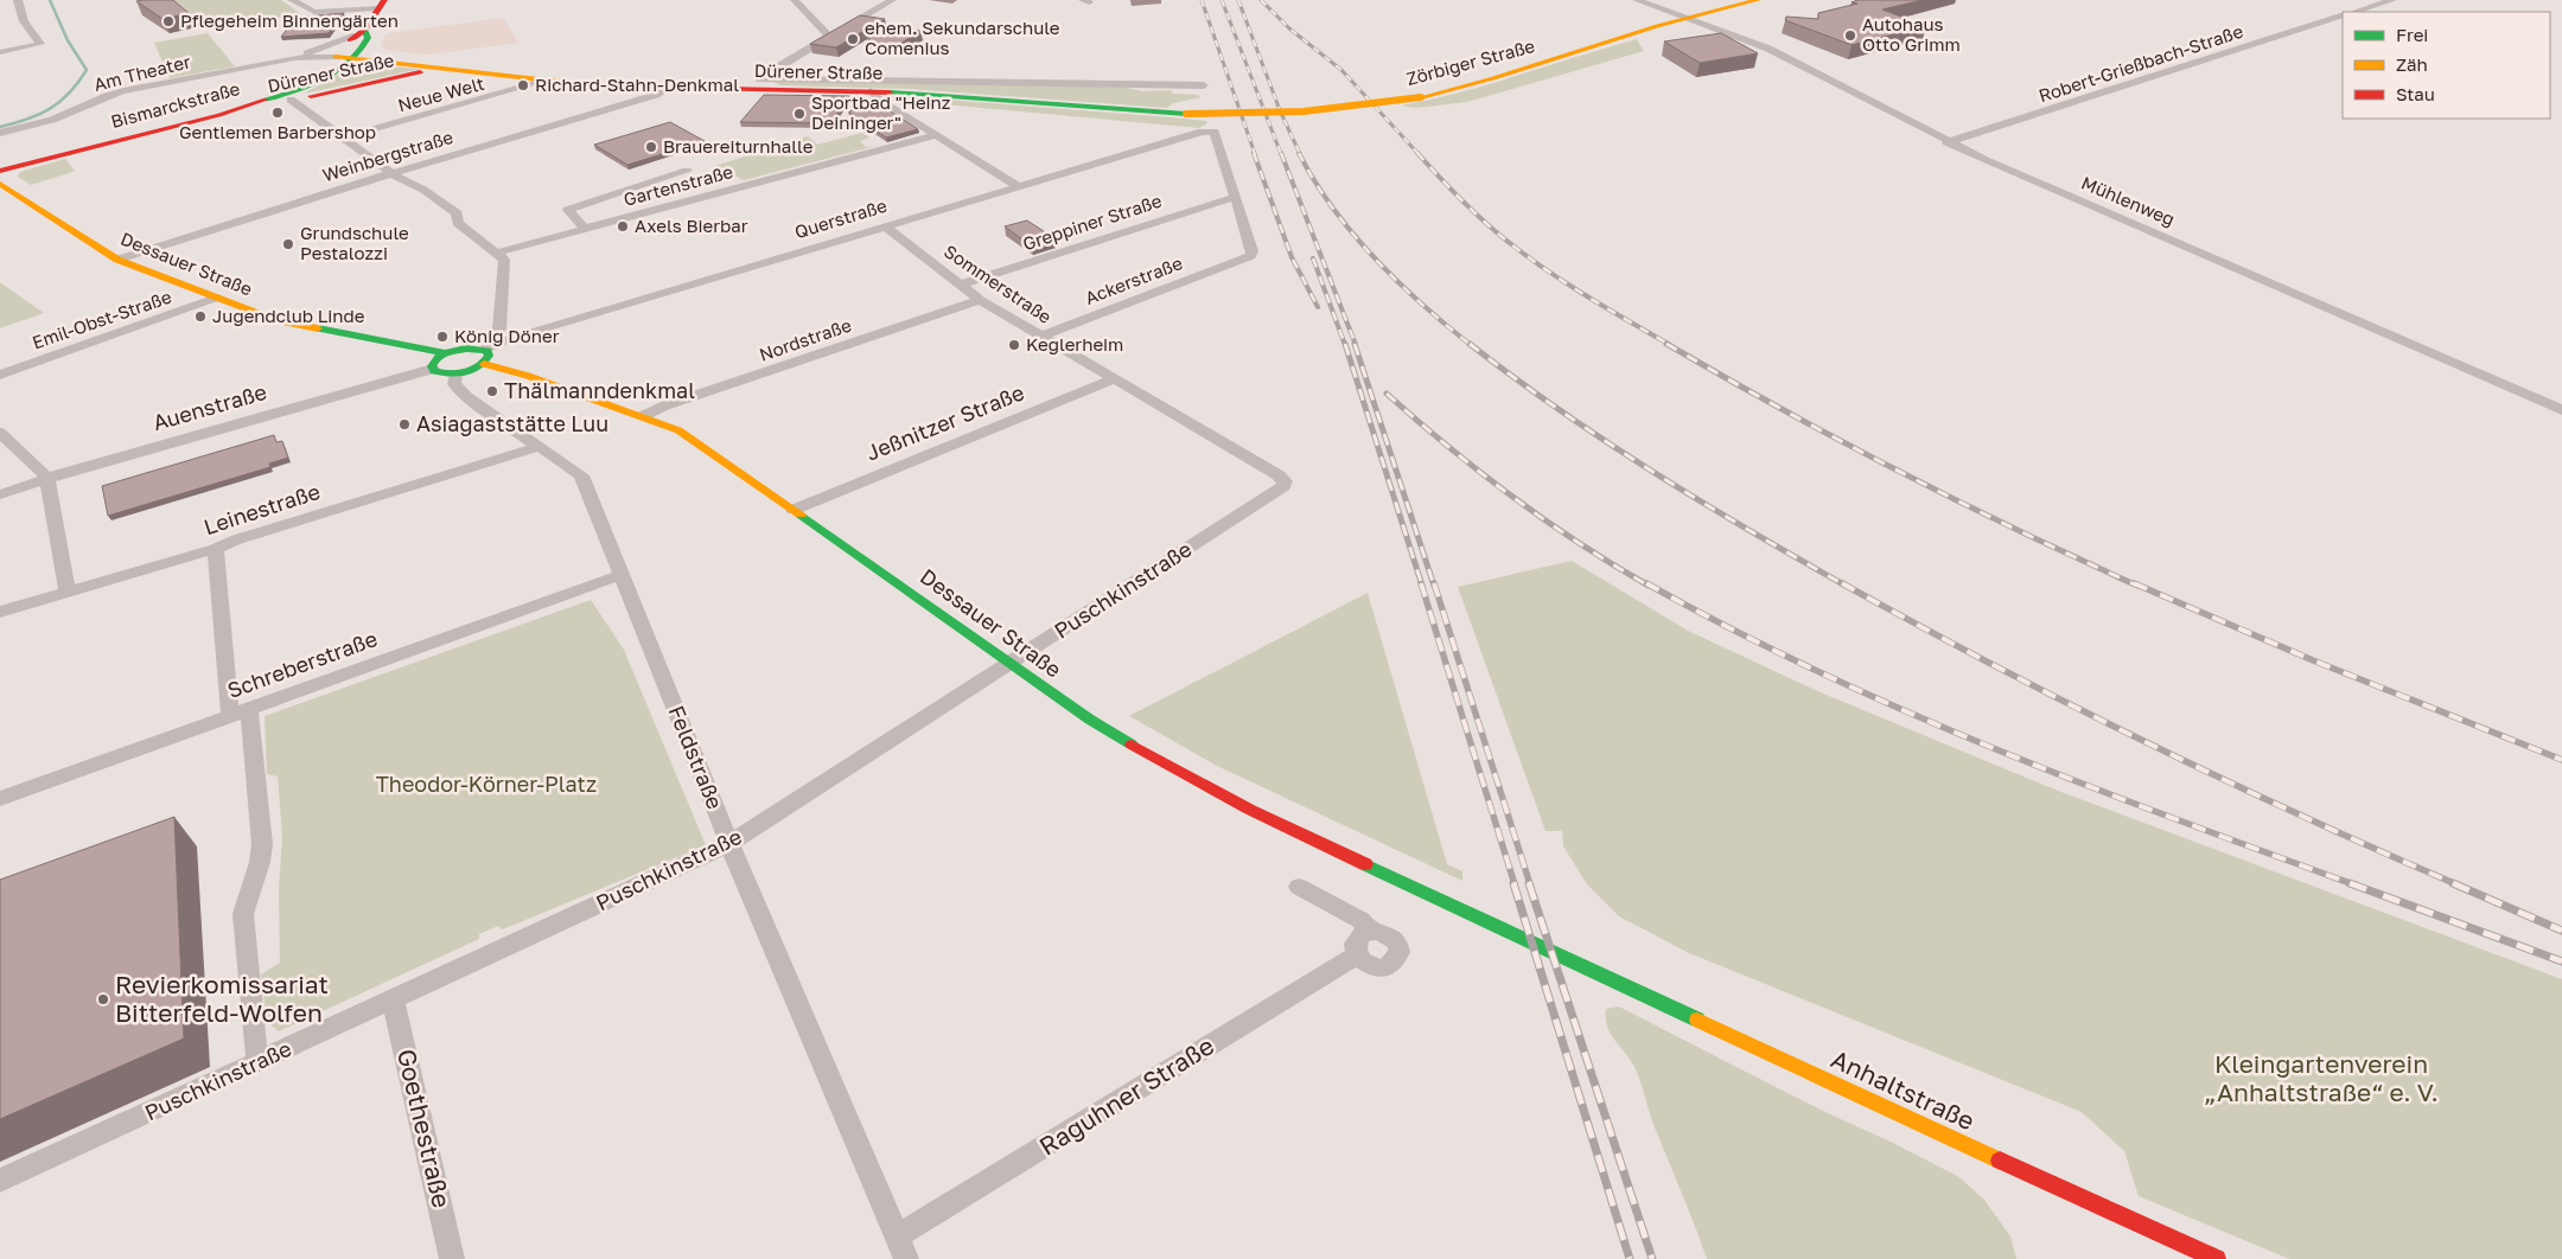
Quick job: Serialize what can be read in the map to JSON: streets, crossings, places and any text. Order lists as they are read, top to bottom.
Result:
{
  "streets": {
    "main road": [
      "Zörbiger Straße",
      "Dürener Straße",
      "Bismarckstraße",
      "Dessauer Straße",
      "Anhaltstraße"
    ],
    "street": [
      "Robert-Grießbach-Straße",
      "Am Theater",
      "Neue Welt",
      "Weinbergstraße",
      "Gartenstraße",
      "Mühlenweg",
      "Querstraße",
      "Greppiner Straße",
      "Ackerstraße",
      "Sommerstraße",
      "Emil-Obst-Straße",
      "Nordstraße",
      "Auenstraße",
      "Jeßnitzer Straße",
      "Leinestraße",
      "Puschkinstraße",
      "Schreberstraße",
      "Feldstraße",
      "Raguhner Straße",
      "Goethestraße"
    ]
  },
  "crossings": [
    ["Zörbiger Straße", "Dürener Straße"],
    ["Zörbiger Straße", "Mühlenweg"],
    ["Robert-Grießbach-Straße", "Mühlenweg"],
    ["Dürener Straße", "Am Theater"],
    ["Dürener Straße", "Neue Welt"],
    ["Dürener Straße", "Bismarckstraße"],
    ["Dürener Straße", "Weinbergstraße"],
    ["Am Theater", "Bismarckstraße"],
    ["Weinbergstraße", "Dessauer Straße"],
    ["Querstraße", "Greppiner Straße"],
    ["Querstraße", "Dessauer Straße"],
    ["Querstraße", "Ackerstraße"],
    ["Querstraße", "Sommerstraße"],
    ["Greppiner Straße", "Ackerstraße"],
    ["Greppiner Straße", "Sommerstraße"],
    ["Dessauer Straße", "Emil-Obst-Straße"],
    ["Dessauer Straße", "Nordstraße"],
    ["Dessauer Straße", "Jeßnitzer Straße"],
    ["Dessauer Straße", "Puschkinstraße"],
    ["Dessauer Straße", "Anhaltstraße"],
    ["Ackerstraße", "Sommerstraße"],
    ["Sommerstraße", "Nordstraße"],
    ["Sommerstraße", "Jeßnitzer Straße"],
    ["Sommerstraße", "Puschkinstraße"],
    ["Leinestraße", "Feldstraße"],
    ["Puschkinstraße", "Feldstraße"],
    ["Puschkinstraße", "Goethestraße"],
    ["Schreberstraße", "Feldstraße"],
    ["Feldstraße", "Raguhner Straße"]
  ],
  "parks": ["Theodor-Körner-Platz", "Kleingartenverein „Anhaltstraße“ e. V."],
  "places": [
    "Pflegeheim Binnengärten",
    "Autohaus Otto Grimm",
    "ehem. Sekundarschule Comenius",
    "Richard-Stahn-Denkmal",
    "Gentlemen Barbershop",
    "Sportbad \"Heinz Deininger\"",
    "Brauereiturnhalle",
    "Axels Bierbar",
    "Grundschule Pestalozzi",
    "Jugendclub Linde",
    "König Döner",
    "Keglerheim",
    "Thälmanndenkmal",
    "Asiagaststätte Luu",
    "Revierkomissariat Bitterfeld-Wolfen"
  ],
  "legend": ["Frei", "Zäh", "Stau"]
}
